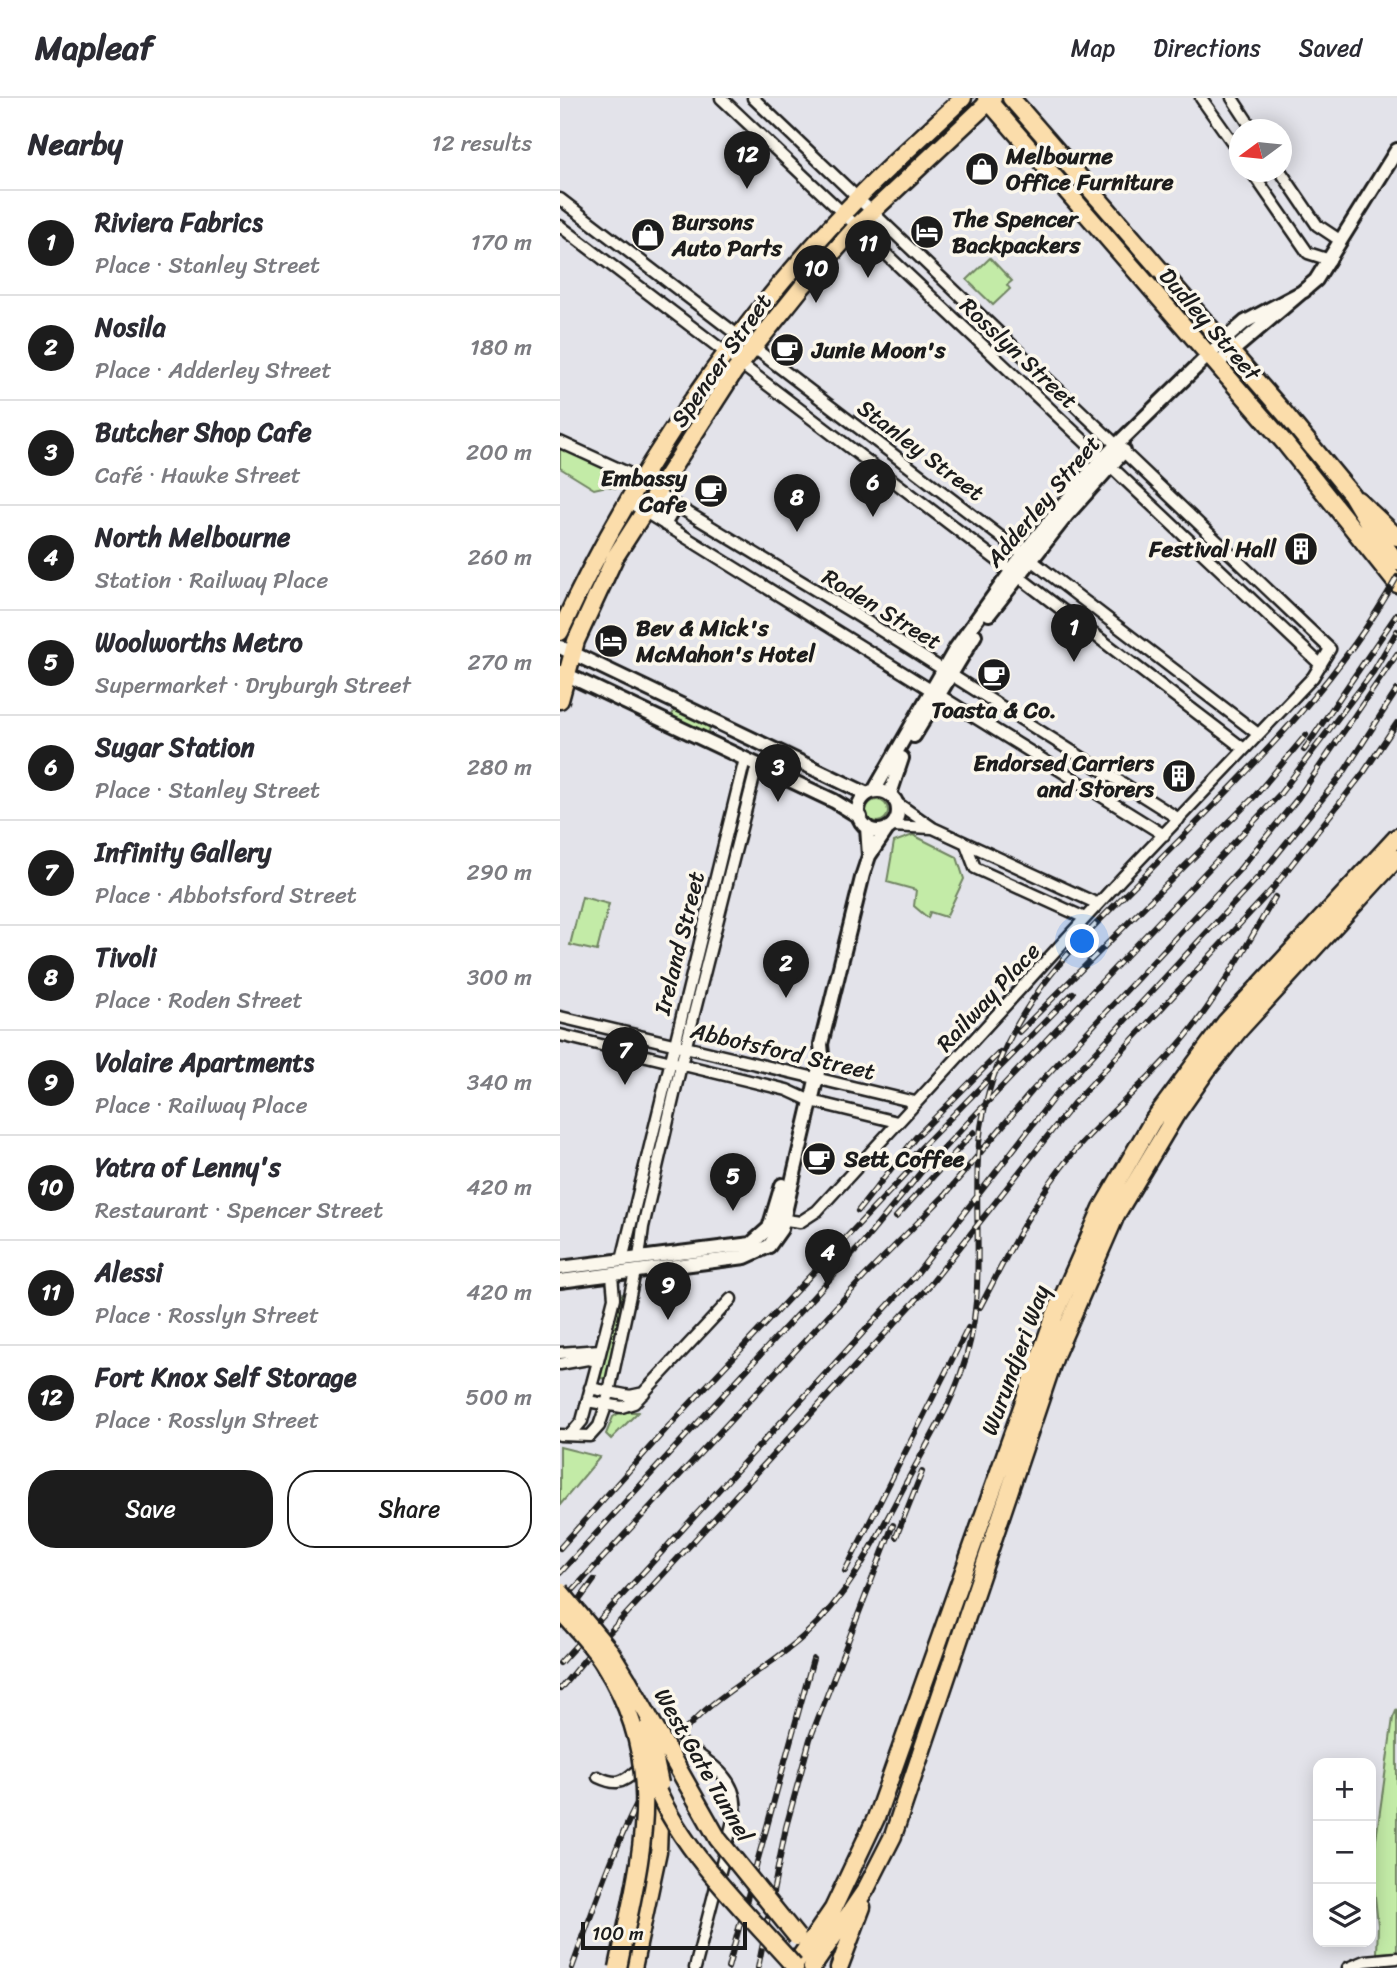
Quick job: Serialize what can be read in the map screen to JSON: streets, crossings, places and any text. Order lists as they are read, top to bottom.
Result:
{
  "streets": {
    "main road": [
      "Dudley Street",
      "Spencer Street",
      "Wurundjeri Way",
      "West Gate Tunnel"
    ],
    "street": [
      "Rosslyn Street",
      "Stanley Street",
      "Adderley Street",
      "Roden Street",
      "Ireland Street",
      "Railway Place",
      "Abbotsford Street"
    ]
  },
  "crossings": [
    ["Dudley Street", "Spencer Street"],
    ["Dudley Street", "Adderley Street"],
    ["Rosslyn Street", "Spencer Street"],
    ["Rosslyn Street", "Adderley Street"],
    ["Rosslyn Street", "Railway Place"],
    ["Spencer Street", "Stanley Street"],
    ["Spencer Street", "Roden Street"],
    ["Stanley Street", "Adderley Street"],
    ["Stanley Street", "Railway Place"],
    ["Adderley Street", "Roden Street"],
    ["Roden Street", "Railway Place"],
    ["Ireland Street", "Abbotsford Street"],
    ["Railway Place", "Abbotsford Street"],
    ["Wurundjeri Way", "West Gate Tunnel"]
  ],
  "places": {
    "shop": ["Melbourne Office Furniture", "Bursons Auto Parts"],
    "hotel": ["The Spencer Backpackers", "Bev & Mick's McMahon's Hotel"],
    "cafe": [
      "Junie Moon's",
      "Embassy Cafe",
      "Toasta & Co.",
      "Sett Coffee"
    ],
    "building": ["Festival Hall", "Endorsed Carriers and Storers"]
  },
  "scale_bar": "100 m",
  "north": "left",
  "page": {
    "header": "Mapleaf",
    "nav": ["Map", "Directions", "Saved"],
    "heading": ["Nearby", "12 results"],
    "pins": [
      "12",
      "11",
      "10",
      "6",
      "8",
      "1",
      "3",
      "2",
      "7",
      "5",
      "4",
      "9"
    ],
    "list": [
      {
        "mark": "1",
        "name": "Riviera Fabrics",
        "note": "Place · Stanley Street",
        "value": "170 m"
      },
      {
        "mark": "2",
        "name": "Nosila",
        "note": "Place · Adderley Street",
        "value": "180 m"
      },
      {
        "mark": "3",
        "name": "Butcher Shop Cafe",
        "note": "Café · Hawke Street",
        "value": "200 m"
      },
      {
        "mark": "4",
        "name": "North Melbourne",
        "note": "Station · Railway Place",
        "value": "260 m"
      },
      {
        "mark": "5",
        "name": "Woolworths Metro",
        "note": "Supermarket · Dryburgh Street",
        "value": "270 m"
      },
      {
        "mark": "6",
        "name": "Sugar Station",
        "note": "Place · Stanley Street",
        "value": "280 m"
      },
      {
        "mark": "7",
        "name": "Infinity Gallery",
        "note": "Place · Abbotsford Street",
        "value": "290 m"
      },
      {
        "mark": "8",
        "name": "Tivoli",
        "note": "Place · Roden Street",
        "value": "300 m"
      },
      {
        "mark": "9",
        "name": "Volaire Apartments",
        "note": "Place · Railway Place",
        "value": "340 m"
      },
      {
        "mark": "10",
        "name": "Yatra of Lenny's",
        "note": "Restaurant · Spencer Street",
        "value": "420 m"
      },
      {
        "mark": "11",
        "name": "Alessi",
        "note": "Place · Rosslyn Street",
        "value": "420 m"
      },
      {
        "mark": "12",
        "name": "Fort Knox Self Storage",
        "note": "Place · Rosslyn Street",
        "value": "500 m"
      }
    ],
    "buttons": ["Save", "Share"],
    "map_buttons": ["+", "−"],
    "scale": "100 m"
  }
}
